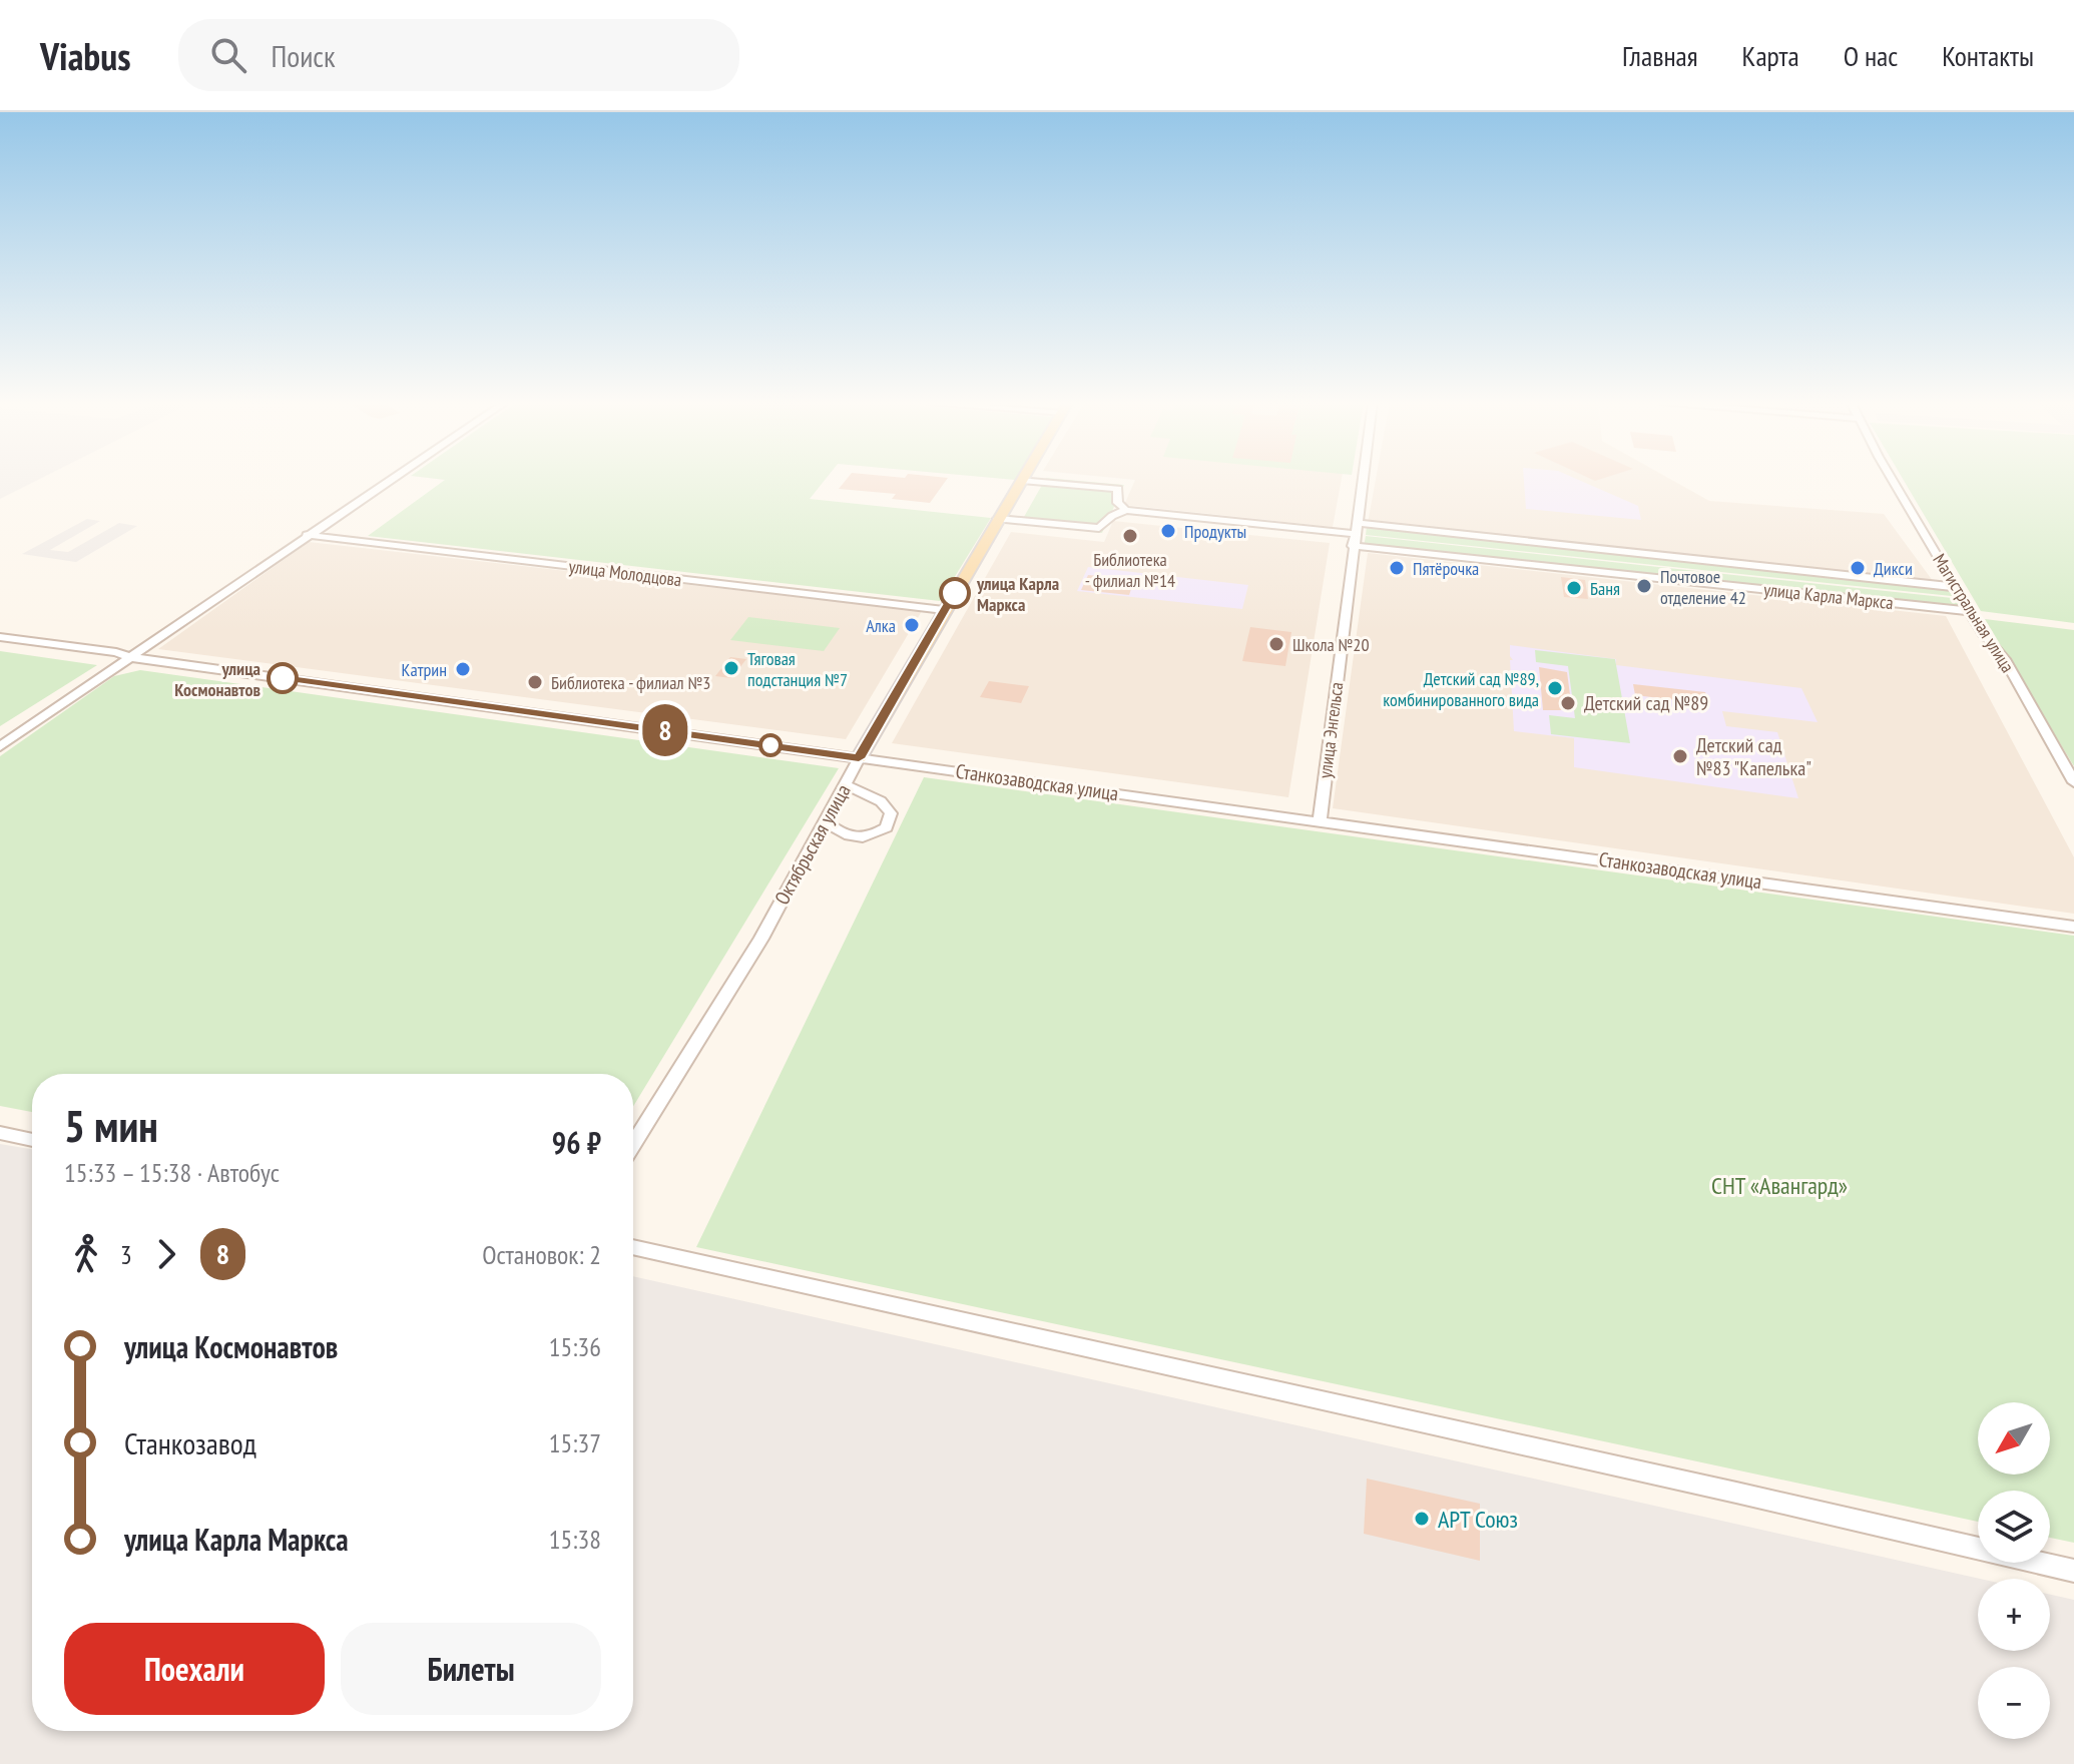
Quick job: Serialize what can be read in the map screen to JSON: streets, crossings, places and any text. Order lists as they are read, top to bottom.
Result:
{
  "streets": {
    "main road": ["Октябрьская улица"],
    "street": [
      "улица Молодцова",
      "улица Карла Маркса",
      "Магистральная улица",
      "улица Энгельса",
      "Станкозаводская улица"
    ]
  },
  "crossings": [
    ["улица Молодцова", "Октябрьская улица"],
    ["улица Карла Маркса", "Магистральная улица"],
    ["улица Карла Маркса", "улица Энгельса"],
    ["улица Энгельса", "Станкозаводская улица"],
    ["Станкозаводская улица", "Октябрьская улица"]
  ],
  "parks": ["СНТ «Авангард»"],
  "places": [
    "Продукты",
    "Библиотека - филиал №14",
    "Пятёрочка",
    "Дикси",
    "Почтовое отделение 42",
    "Баня",
    "улица Карла Маркса",
    "Алка",
    "Школа №20",
    "Тяговая подстанция №7",
    "Катрин",
    "улица Космонавтов",
    "Библиотека - филиал №3",
    "Детский сад №89, комбинированного вида",
    "Детский сад №89",
    "Детский сад №83 \"Капелька\"",
    "АРТ Союз"
  ],
  "lines": ["bus line 8"],
  "north": "bottom left",
  "page": {
    "header": "Viabus",
    "search": "Поиск",
    "nav": [
      "Главная",
      "Карта",
      "О нас",
      "Контакты"
    ],
    "on_map": "8",
    "heading": ["5 мин", "15:33 – 15:38 · Автобус", "96 ₽"],
    "legs": ["3", "8", "Остановок: 2"],
    "list": [
      {
        "name": "улица Космонавтов",
        "value": "15:36"
      },
      {
        "name": "Станкозавод",
        "value": "15:37"
      },
      {
        "name": "улица Карла Маркса",
        "value": "15:38"
      }
    ],
    "map_buttons": ["+", "−"],
    "buttons": ["Поехали", "Билеты"]
  }
}
